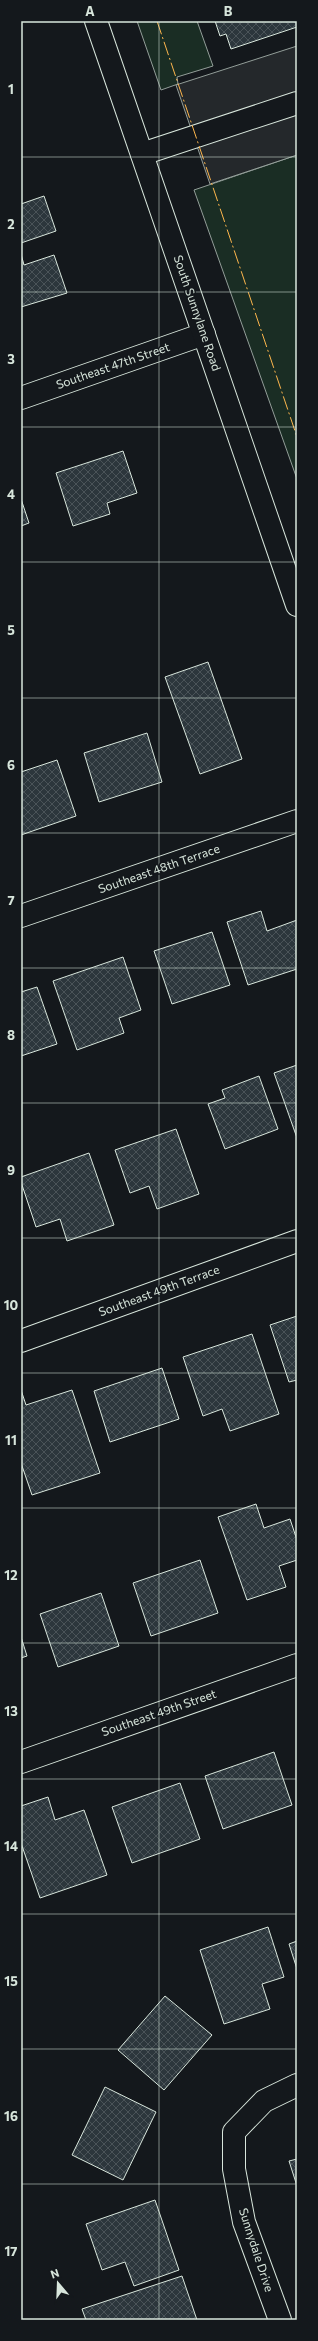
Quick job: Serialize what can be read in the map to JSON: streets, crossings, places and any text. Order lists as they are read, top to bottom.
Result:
{
  "streets": {
    "street": [
      "South Sunnylane Road",
      "Southeast 47th Street",
      "Southeast 48th Terrace",
      "Southeast 49th Terrace",
      "Southeast 49th Street",
      "Sunnydale Drive"
    ]
  },
  "crossings": [
    ["South Sunnylane Road", "Southeast 47th Street"]
  ],
  "north": "top",
  "grid": {
    "columns": ["A", "B"],
    "rows": [
      "1",
      "2",
      "3",
      "4",
      "5",
      "6",
      "7",
      "8",
      "9",
      "10",
      "11",
      "12",
      "13",
      "14",
      "15",
      "16",
      "17"
    ]
  }
}
